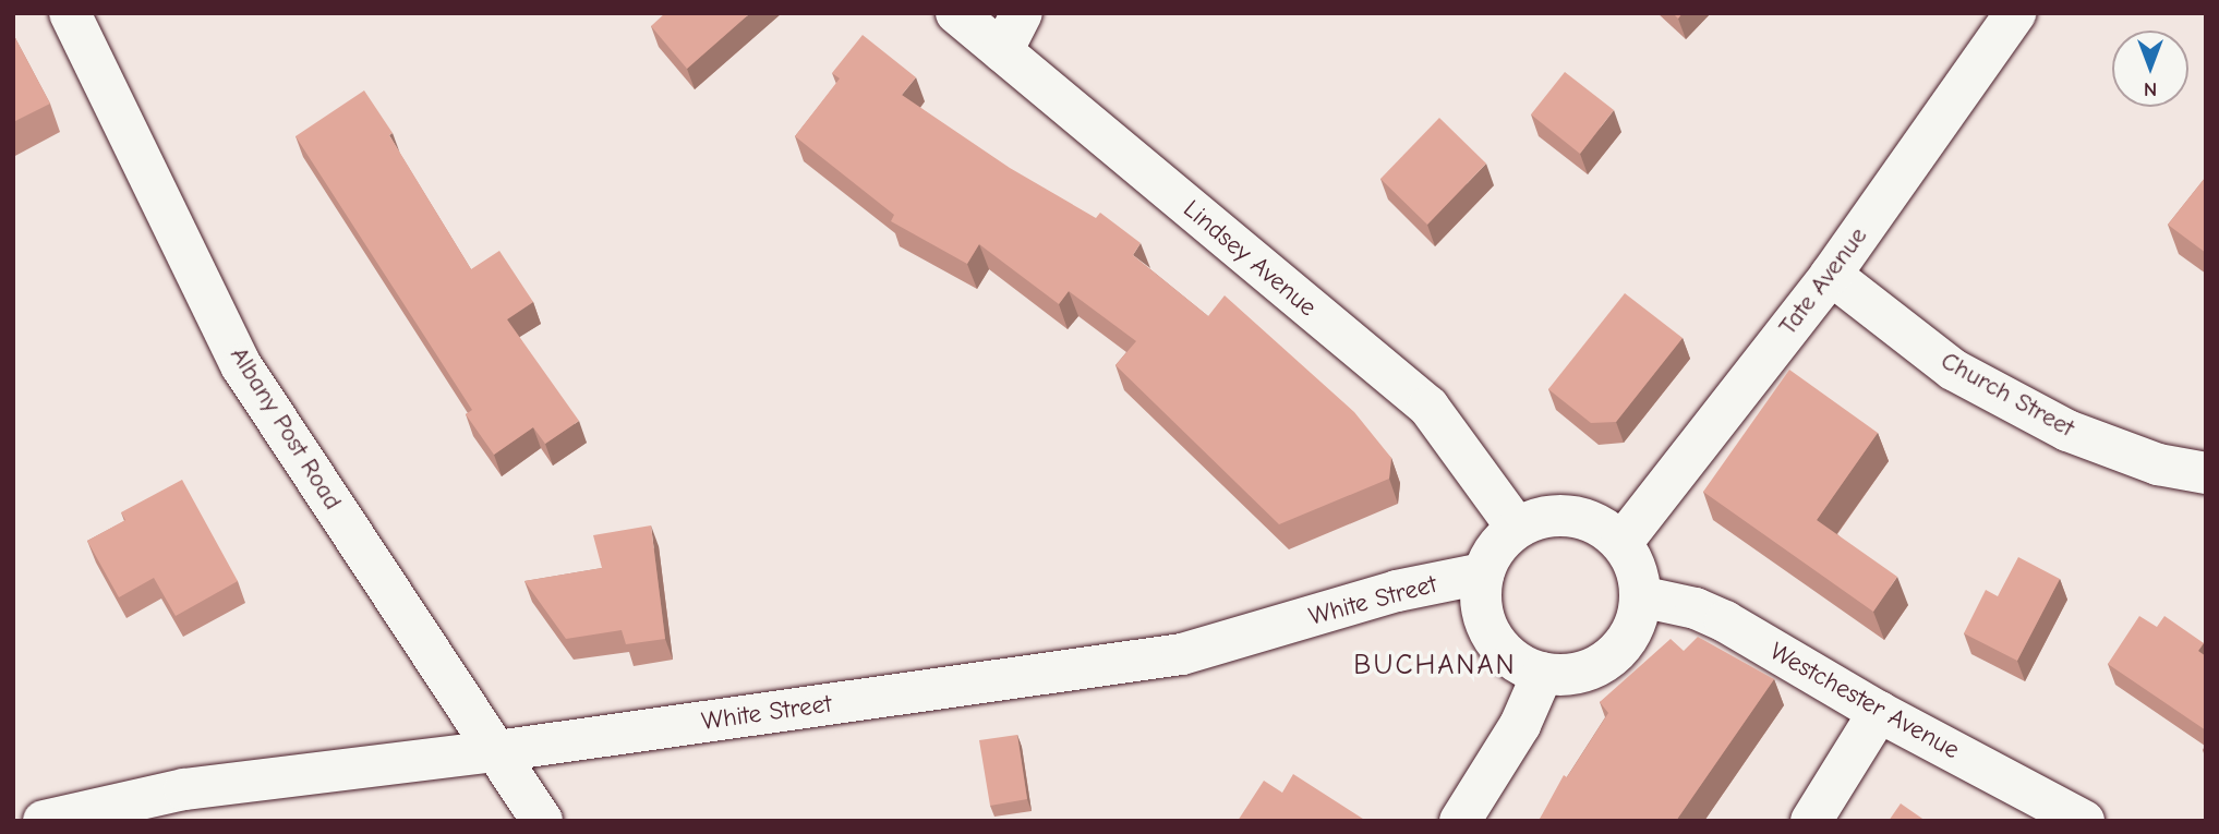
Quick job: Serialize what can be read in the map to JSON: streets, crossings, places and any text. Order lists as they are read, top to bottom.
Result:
{
  "streets": {
    "street": [
      "Lindsey Avenue",
      "Tate Avenue",
      "Church Street",
      "Albany Post Road",
      "White Street",
      "Westchester Avenue"
    ]
  },
  "crossings": [
    ["Lindsey Avenue", "Tate Avenue"],
    ["Lindsey Avenue", "White Street"],
    ["Lindsey Avenue", "Westchester Avenue"],
    ["Tate Avenue", "Church Street"],
    ["Tate Avenue", "White Street"],
    ["Tate Avenue", "Westchester Avenue"],
    ["Albany Post Road", "White Street"],
    ["White Street", "Westchester Avenue"]
  ],
  "districts": ["BUCHANAN"],
  "north": "bottom"
}
